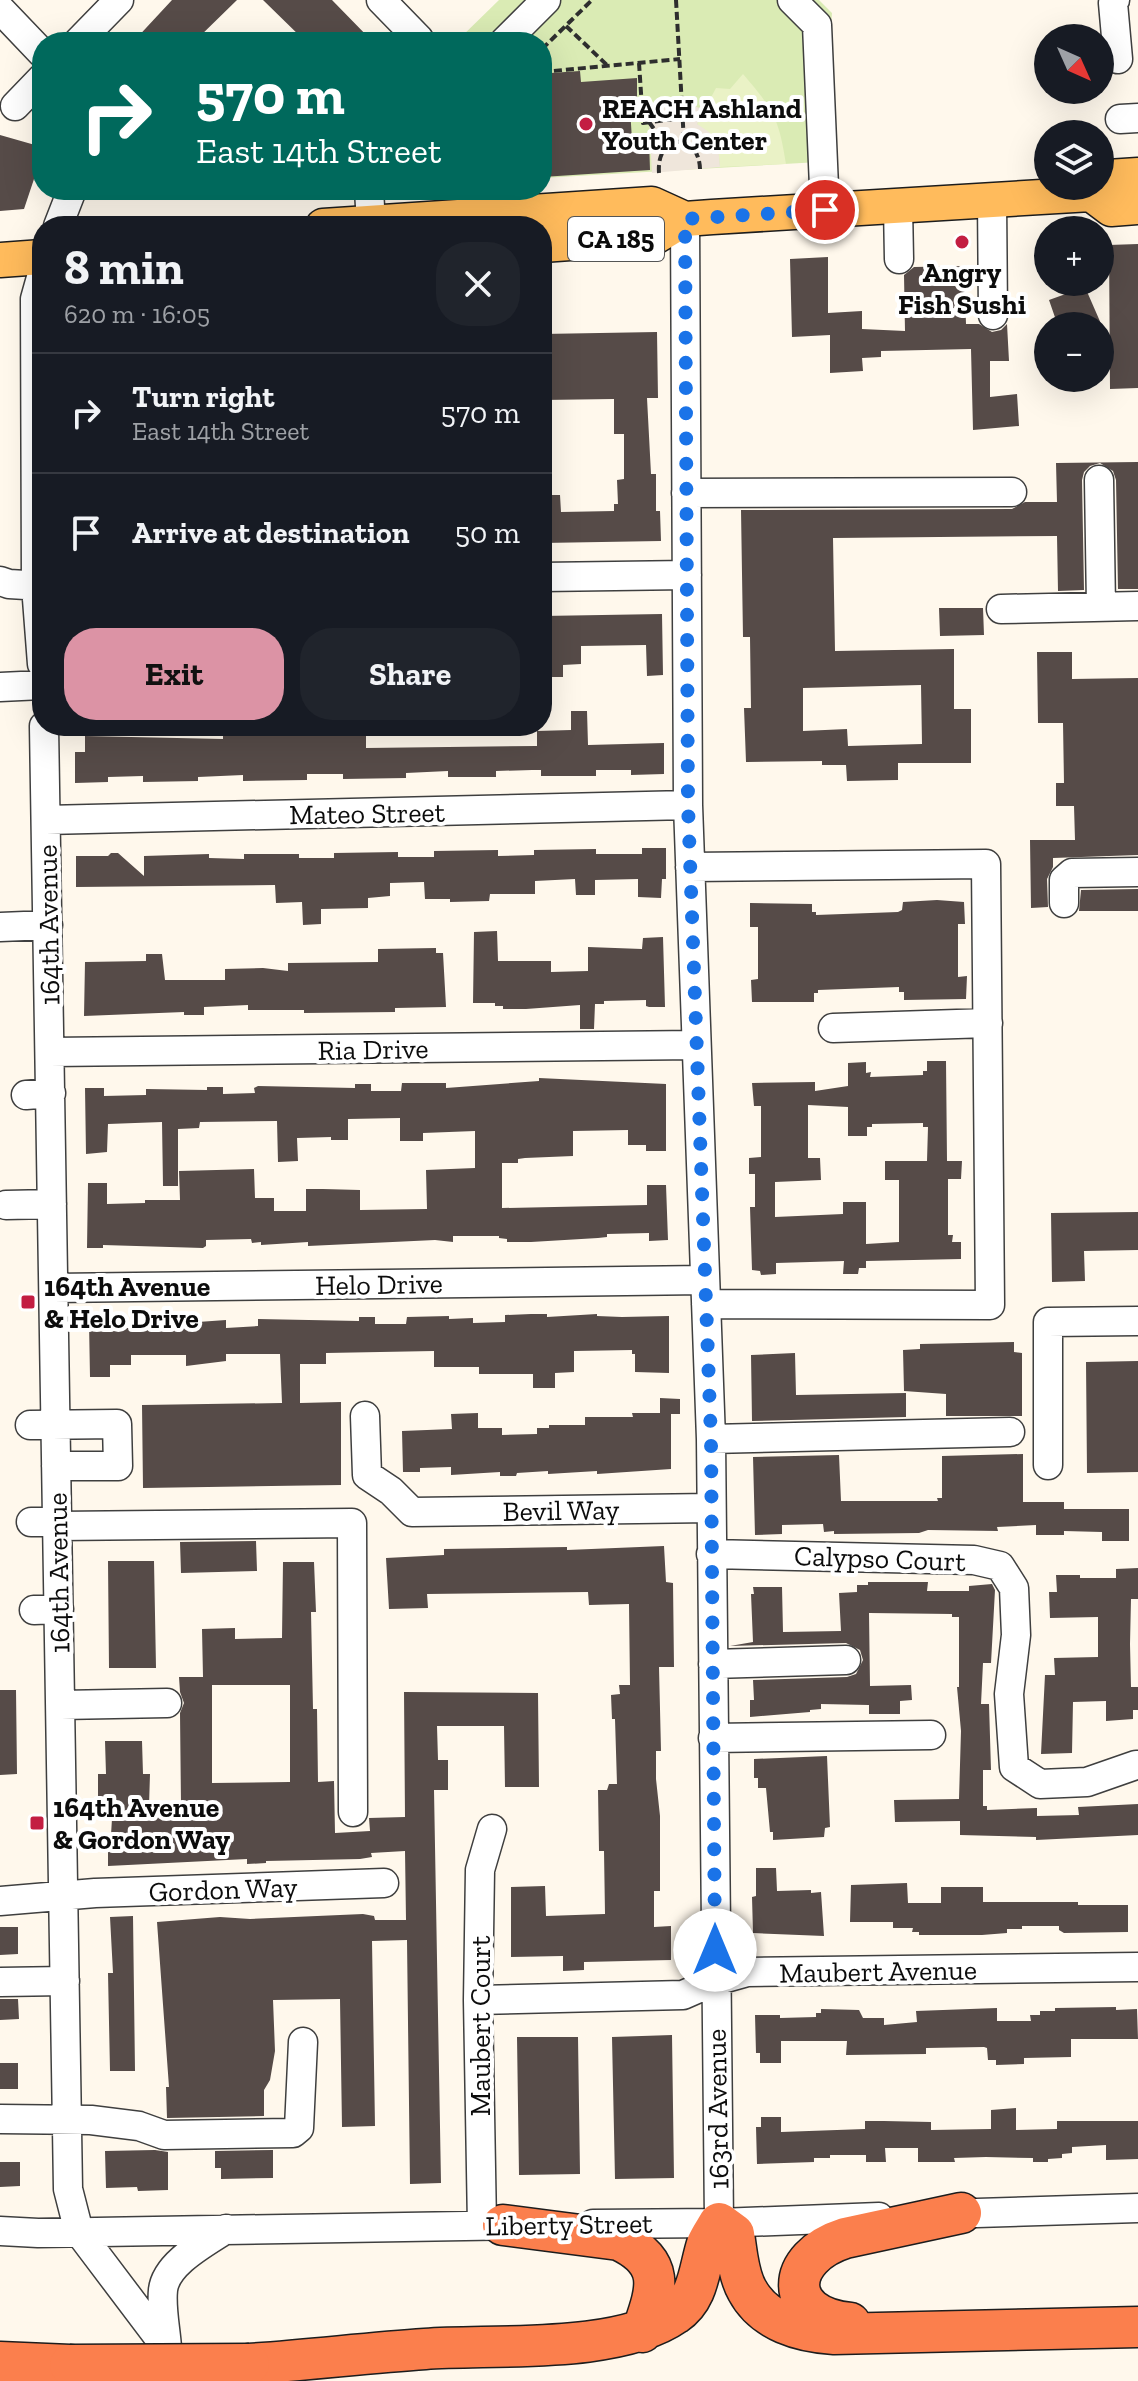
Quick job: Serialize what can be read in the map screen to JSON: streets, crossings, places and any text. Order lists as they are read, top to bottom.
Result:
{
  "streets": {
    "main road": ["CA 185"],
    "street": [
      "Mateo Street",
      "164th Avenue",
      "Ria Drive",
      "Helo Drive",
      "Bevil Way",
      "Calypso Court",
      "Gordon Way",
      "Maubert Avenue",
      "Maubert Court",
      "163rd Avenue",
      "Liberty Street"
    ]
  },
  "crossings": [
    ["CA 185", "163rd Avenue"],
    ["Mateo Street", "164th Avenue"],
    ["Mateo Street", "163rd Avenue"],
    ["164th Avenue", "Ria Drive"],
    ["164th Avenue", "Helo Drive"],
    ["164th Avenue", "Gordon Way"],
    ["164th Avenue", "Liberty Street"],
    ["Ria Drive", "163rd Avenue"],
    ["Helo Drive", "163rd Avenue"],
    ["Bevil Way", "163rd Avenue"],
    ["Calypso Court", "163rd Avenue"],
    ["Maubert Avenue", "Maubert Court"],
    ["Maubert Avenue", "163rd Avenue"],
    ["Maubert Court", "Liberty Street"],
    ["163rd Avenue", "Liberty Street"]
  ],
  "places": {
    "other": ["REACH Ashland Youth Center", "Angry Fish Sushi"],
    "transit": ["164th Avenue & Helo Drive", "164th Avenue & Gordon Way"]
  },
  "north": "bottom right",
  "page": {
    "map_buttons": ["+", "−"],
    "turn": ["570 m", "East 14th Street"],
    "heading": ["8 min", "620 m · 16:05"],
    "list": [
      {
        "name": "Turn right",
        "note": "East 14th Street",
        "value": "570 m"
      },
      {
        "name": "Arrive at destination",
        "value": "50 m"
      }
    ],
    "buttons": ["Exit", "Share"]
  }
}
